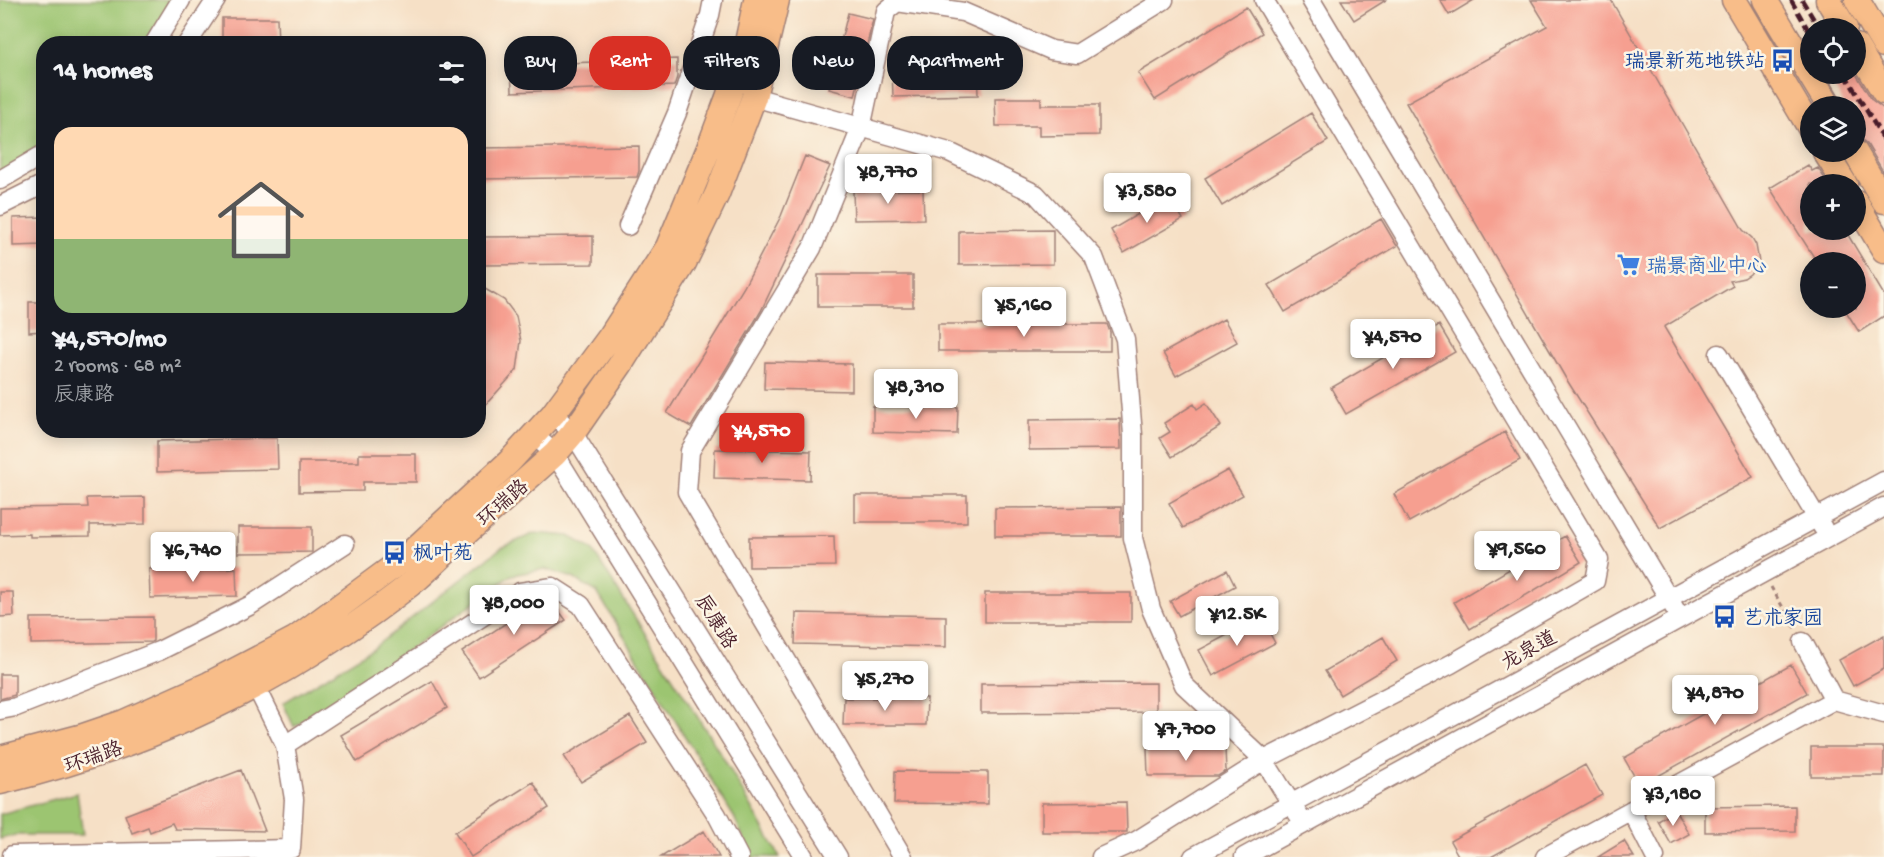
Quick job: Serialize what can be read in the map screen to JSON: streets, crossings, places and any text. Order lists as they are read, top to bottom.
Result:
{
  "streets": {
    "main road": ["环瑞路"],
    "street": ["辰康路", "龙泉道"]
  },
  "crossings": [
    ["环瑞路", "辰康路"]
  ],
  "places": {
    "bus stop": ["瑞景新苑地铁站", "枫叶苑", "艺术家园"],
    "supermarket": ["瑞景商业中心"]
  },
  "page": {
    "map_buttons": ["+", "−"],
    "chip": [
      "Buy",
      "Rent",
      "Filters",
      "New",
      "Apartment"
    ],
    "heading": "14 homes",
    "list": [
      {
        "name": "¥4,570/mo",
        "note": "2 rooms · 68 m² · 辰康路"
      }
    ],
    "price": [
      "¥8,770",
      "¥3,580",
      "¥5,160",
      "¥4,570",
      "¥8,310",
      "¥4,570",
      "¥9,560",
      "¥6,740",
      "¥8,000",
      "¥12.5K",
      "¥5,270",
      "¥4,870",
      "¥7,700",
      "¥3,180"
    ]
  }
}
